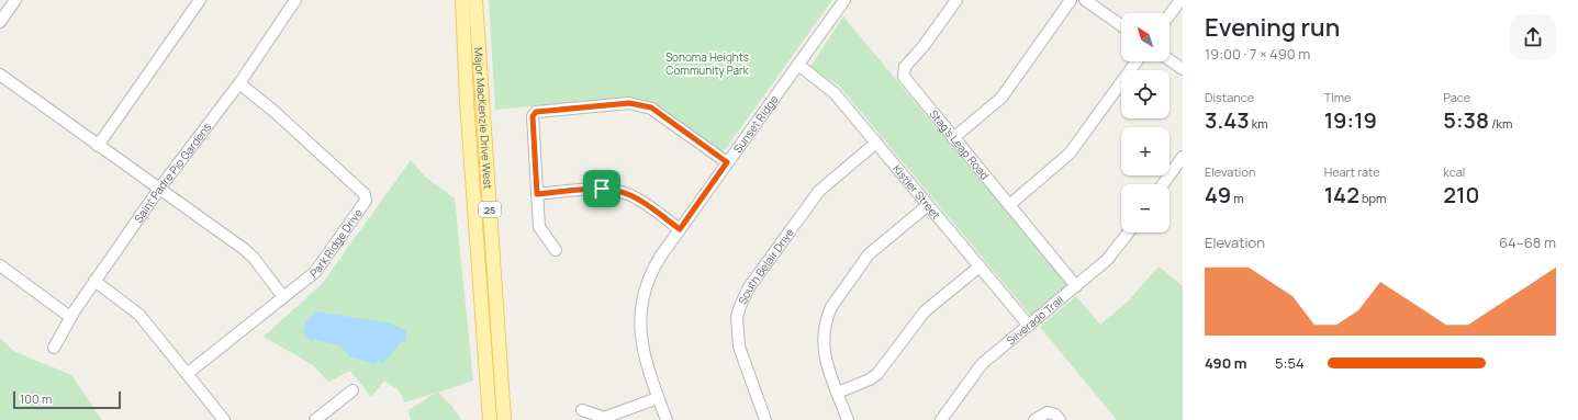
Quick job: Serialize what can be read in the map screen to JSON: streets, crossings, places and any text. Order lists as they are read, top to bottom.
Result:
{
  "streets": {
    "main road": ["Major MacKenzie Drive West", "25"],
    "street": [
      "Sunset Ridge",
      "Stag's Leap Road",
      "Saint Padre Pio Gardens",
      "Kistler Street",
      "Park Ridge Drive",
      "South Belair Drive",
      "Silverado Trail"
    ]
  },
  "crossings": [
    ["Sunset Ridge", "Kistler Street"],
    ["Stag's Leap Road", "Silverado Trail"],
    ["Saint Padre Pio Gardens", "Park Ridge Drive"],
    ["Kistler Street", "South Belair Drive"],
    ["Kistler Street", "Silverado Trail"]
  ],
  "parks": ["Sonoma Heights Community Park"],
  "scale_bar": "100 m",
  "north": "top left",
  "page": {
    "heading": ["Evening run", "19:00 · 7 × 490 m"],
    "map_buttons": ["+", "−"],
    "stats": [
      ["Distance", "3.43 km"],
      ["Time", "19:19"],
      ["Pace", "5:38 /km"],
      ["Elevation", "49 m"],
      ["Heart rate", "142 bpm"],
      ["kcal", "210"]
    ],
    "chart": ["Elevation", "64–68 m"],
    "list": [
      {
        "name": "490 m",
        "note": "5:54"
      }
    ],
    "scale": "100 m"
  }
}
